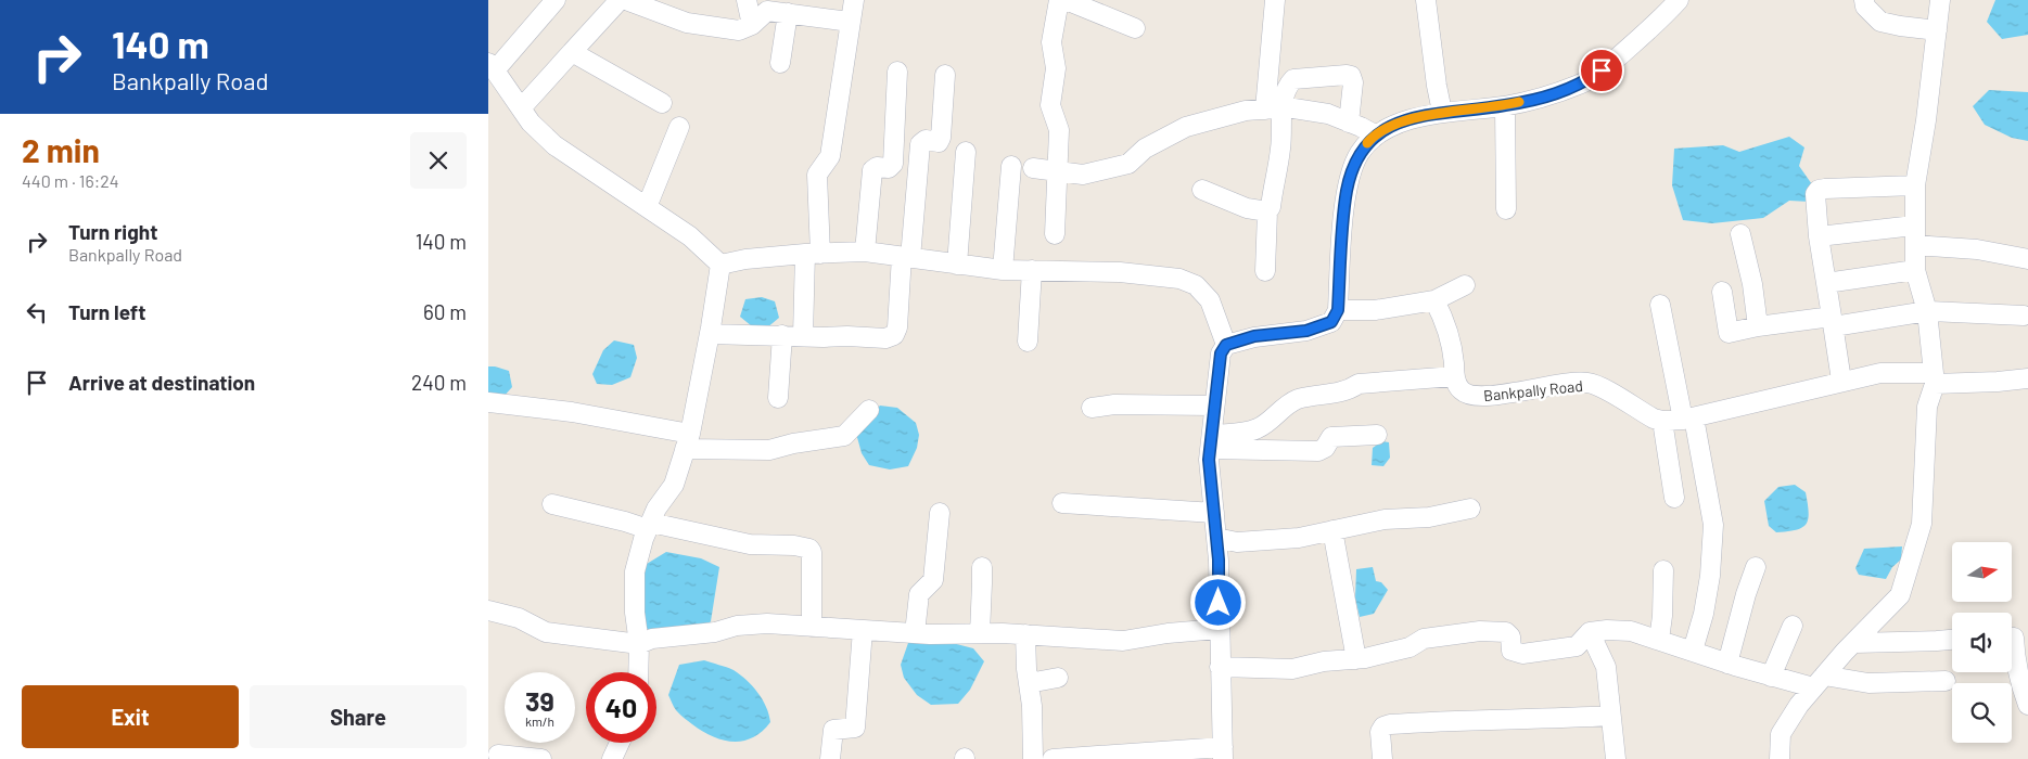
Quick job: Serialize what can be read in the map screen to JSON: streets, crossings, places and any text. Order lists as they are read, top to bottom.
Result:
{
  "streets": {
    "street": ["Bankpally Road"]
  },
  "north": "right",
  "page": {
    "turn": ["140 m", "Bankpally Road"],
    "heading": ["2 min", "440 m · 16:24"],
    "list": [
      {
        "name": "Turn right",
        "note": "Bankpally Road",
        "value": "140 m"
      },
      {
        "name": "Turn left",
        "value": "60 m"
      },
      {
        "name": "Arrive at destination",
        "value": "240 m"
      }
    ],
    "speed": "39 km/h",
    "limit": "40",
    "buttons": ["Exit", "Share"]
  }
}
